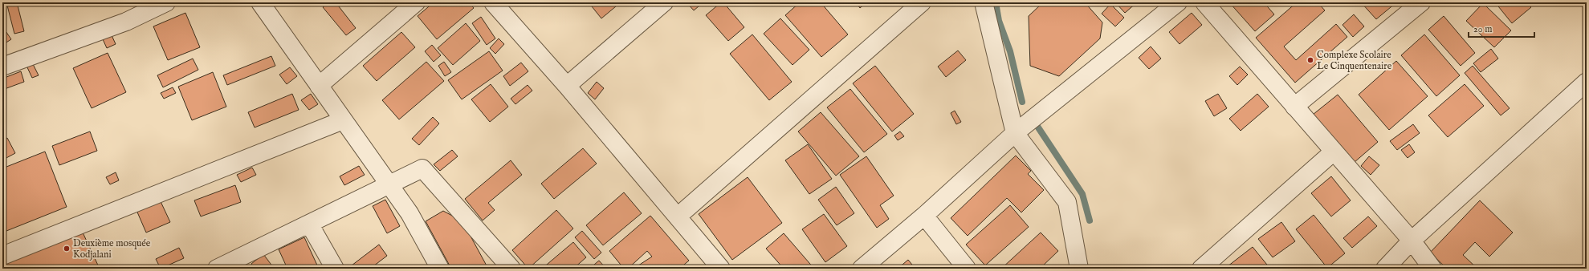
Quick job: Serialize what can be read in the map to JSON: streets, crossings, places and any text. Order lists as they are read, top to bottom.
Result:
{
  "places": ["Complexe Scolaire Le Cinquentenaire", "Deuxième mosquée Kodjalani"],
  "scale_bar": "20 m"
}
